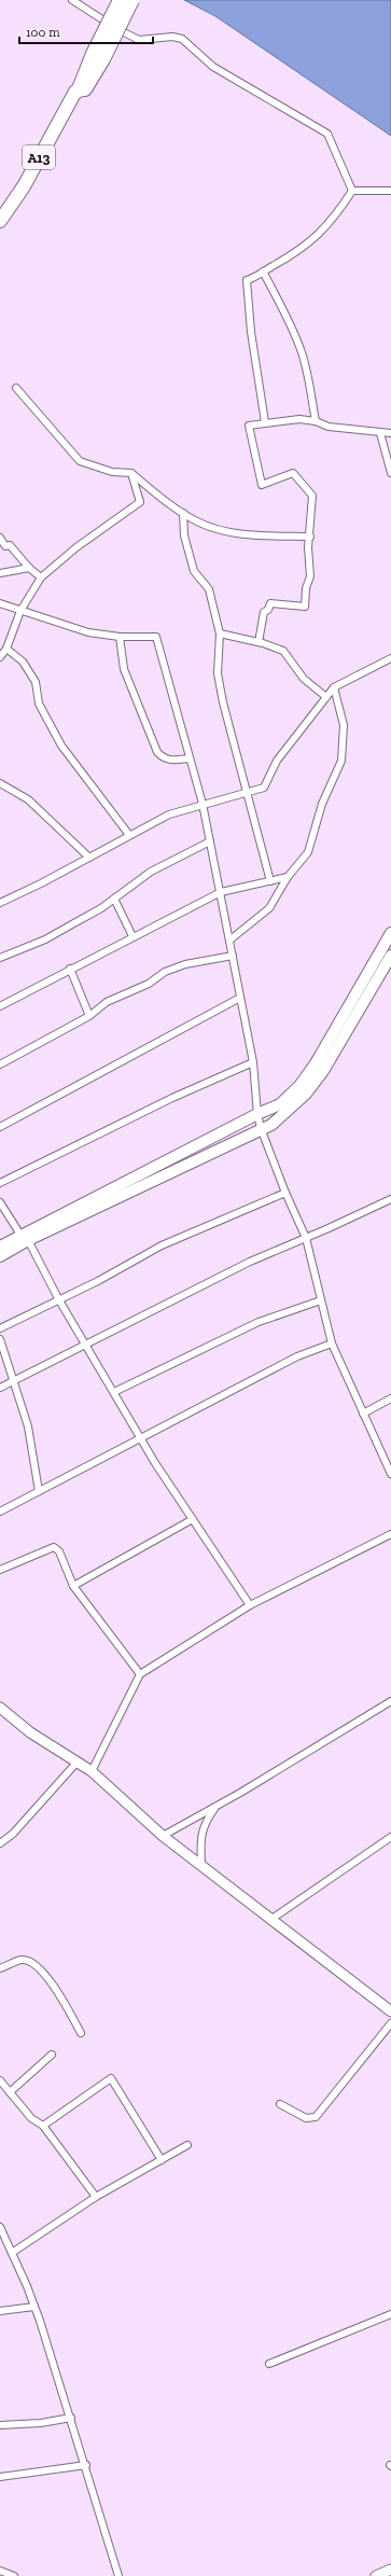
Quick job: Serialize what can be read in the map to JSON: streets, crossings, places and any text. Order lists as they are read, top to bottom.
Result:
{
  "streets": {
    "highway": ["A13"]
  },
  "scale_bar": "100 m"
}
